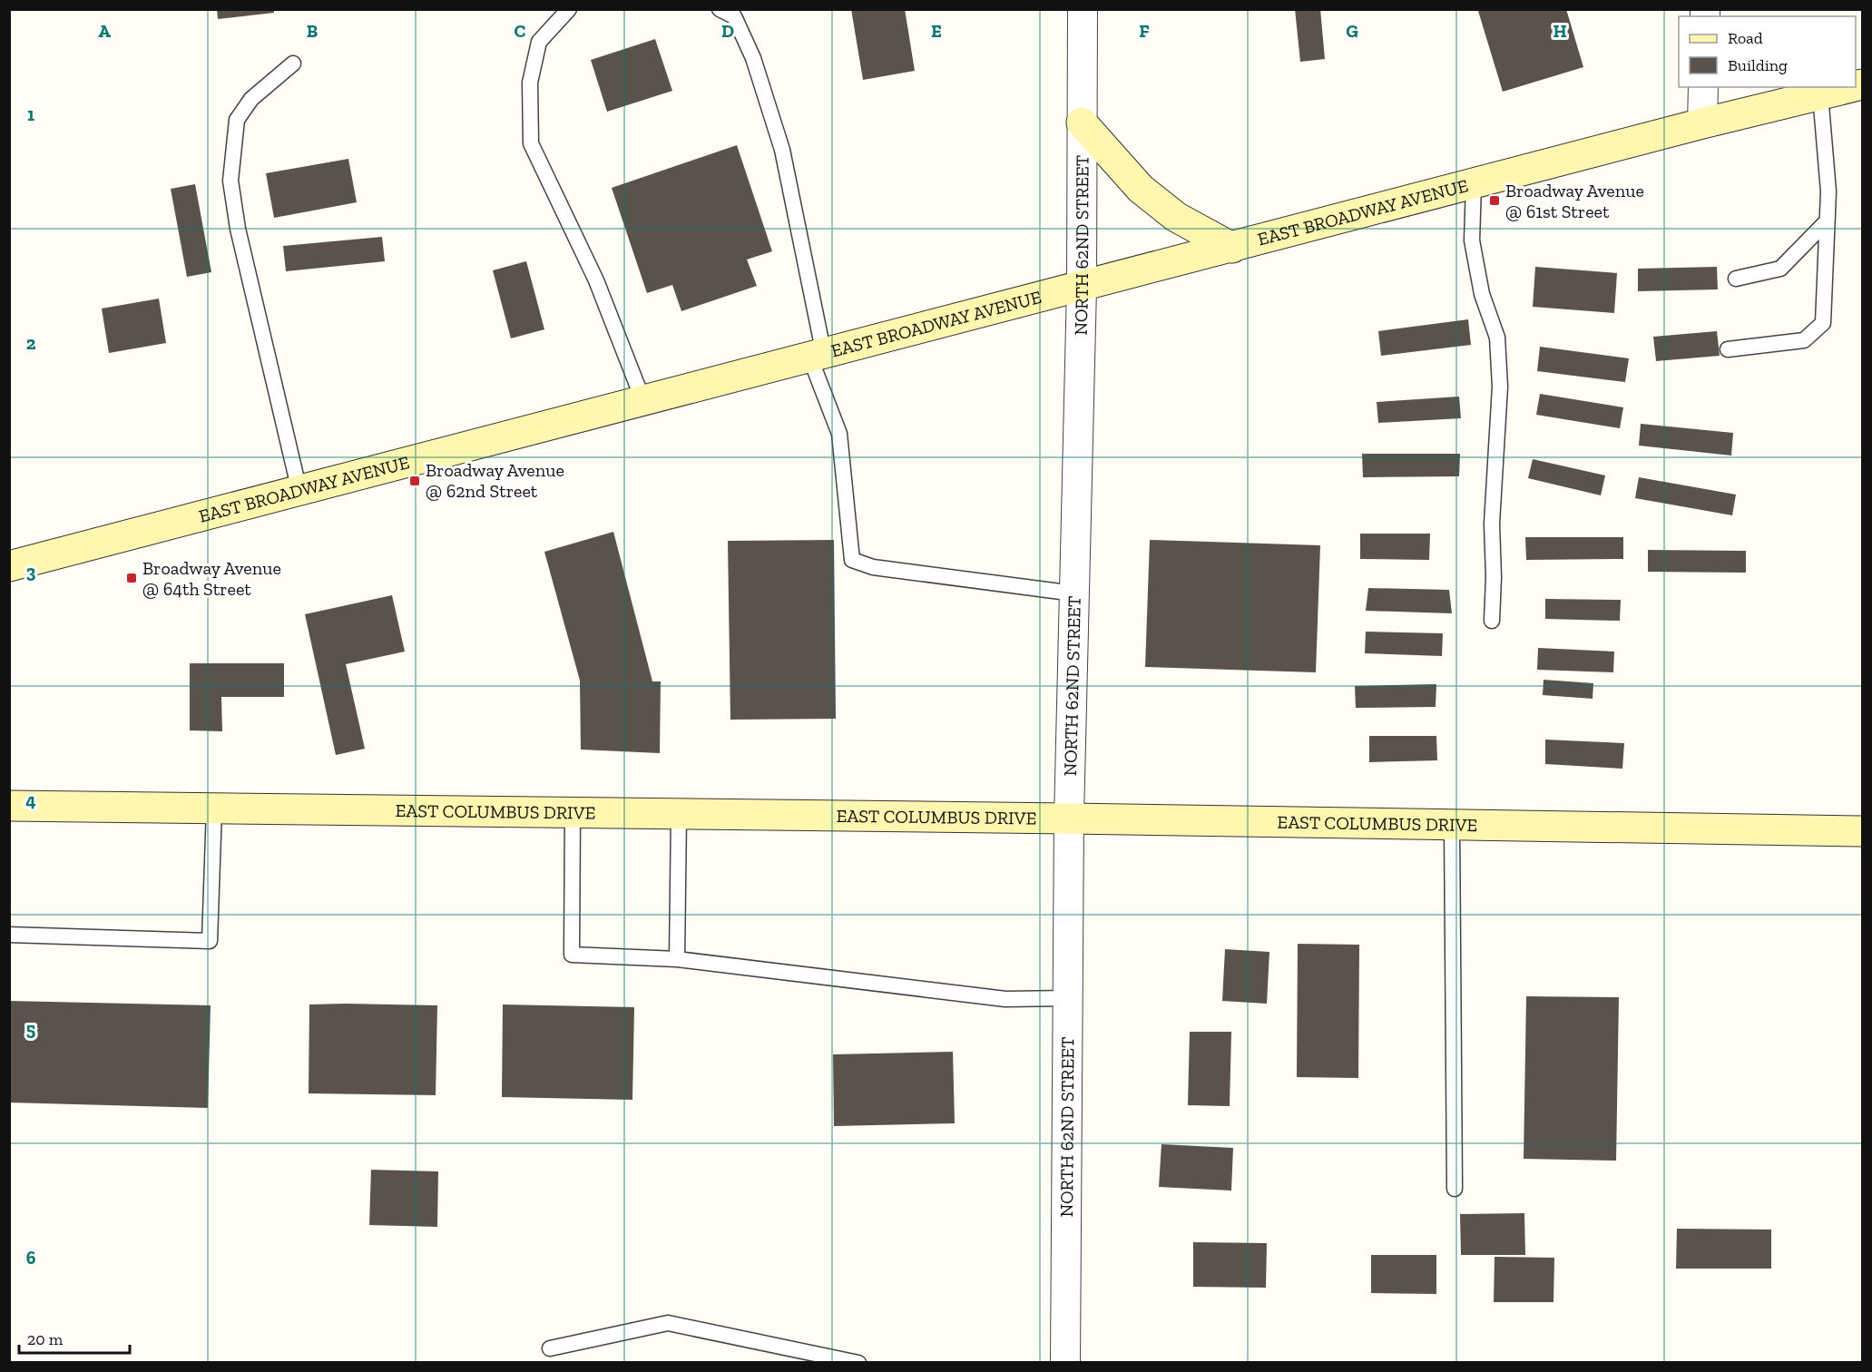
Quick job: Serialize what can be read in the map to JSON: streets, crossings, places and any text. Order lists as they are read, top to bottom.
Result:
{
  "streets": {
    "street": ["EAST BROADWAY AVENUE", "NORTH 62ND STREET", "EAST COLUMBUS DRIVE"]
  },
  "crossings": [
    ["EAST BROADWAY AVENUE", "NORTH 62ND STREET"],
    ["NORTH 62ND STREET", "EAST COLUMBUS DRIVE"]
  ],
  "places": {
    "transit": ["Broadway Avenue @ 61st Street", "Broadway Avenue @ 62nd Street", "Broadway Avenue @ 64th Street"]
  },
  "legend": ["Road", "Building"],
  "scale_bar": "20 m",
  "grid": {
    "columns": [
      "A",
      "B",
      "C",
      "D",
      "E",
      "F",
      "G",
      "H"
    ],
    "rows": [
      "1",
      "2",
      "3",
      "4",
      "5",
      "6"
    ]
  }
}
